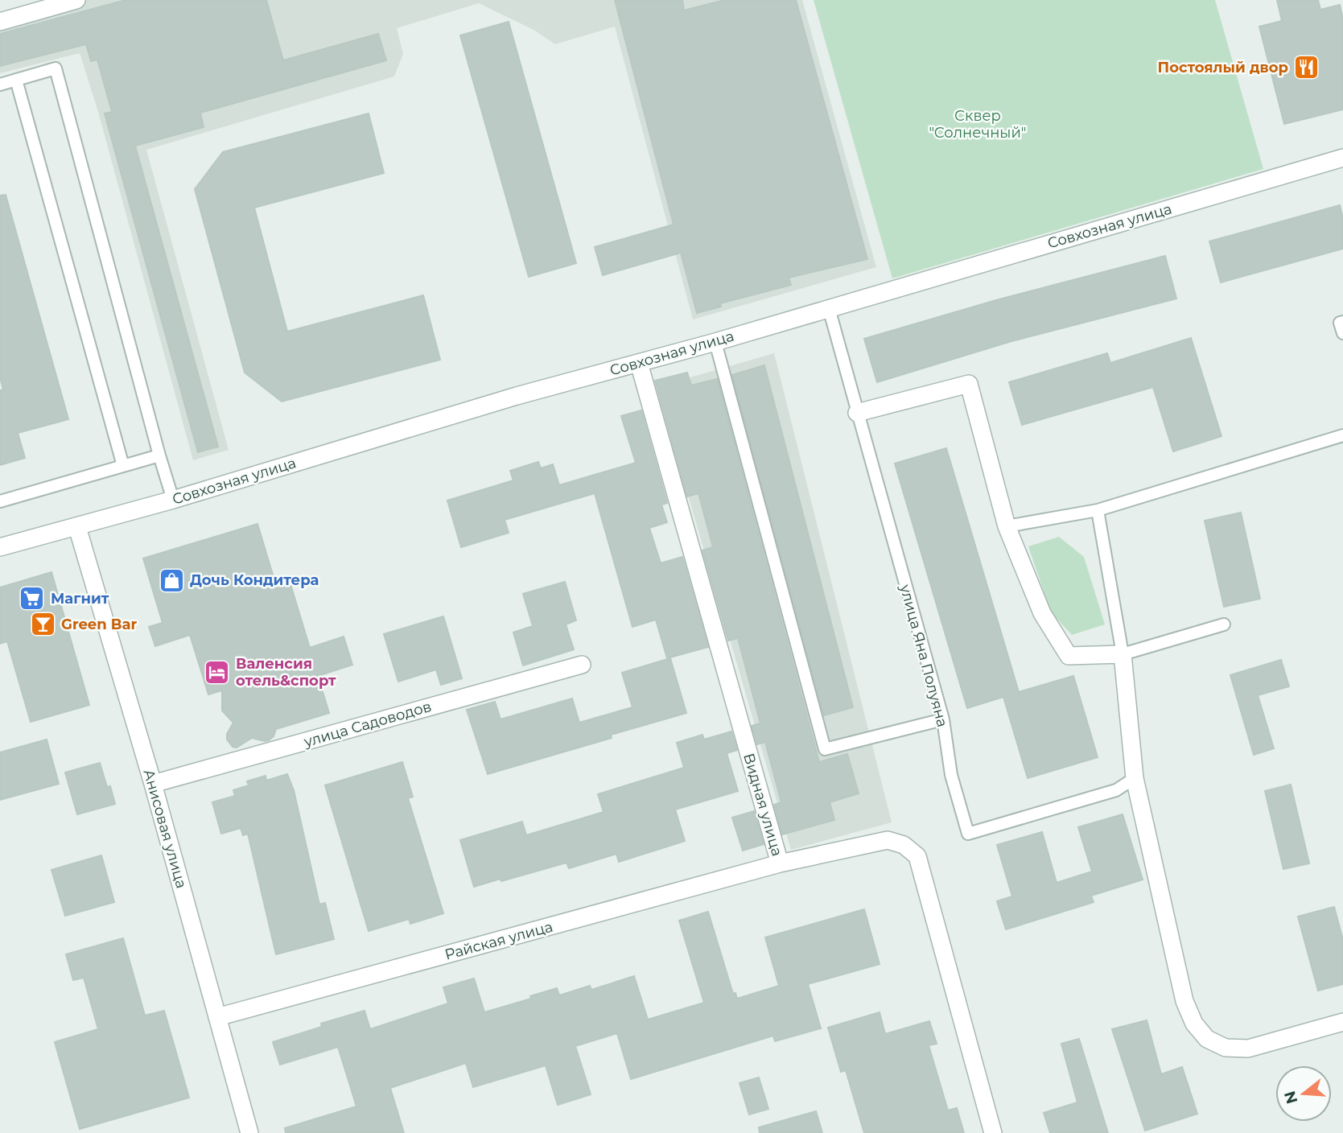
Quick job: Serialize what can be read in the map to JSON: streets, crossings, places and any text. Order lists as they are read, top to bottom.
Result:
{
  "streets": {
    "street": [
      "Совхозная улица",
      "улица Садоводов",
      "Видная улица",
      "Анисовая улица",
      "Райская улица"
    ],
    "lane": ["улица Яна Полуяна"]
  },
  "crossings": [
    ["Совхозная улица", "улица Яна Полуяна"],
    ["Совхозная улица", "Видная улица"],
    ["Совхозная улица", "Анисовая улица"],
    ["улица Садоводов", "Анисовая улица"],
    ["Видная улица", "Райская улица"],
    ["Анисовая улица", "Райская улица"]
  ],
  "parks": ["Сквер \"Солнечный\""],
  "places": {
    "restaurant": ["Постоялый двор"],
    "shop": ["Дочь Кондитера"],
    "supermarket": ["Магнит"],
    "bar": ["Green Bar"],
    "hotel": ["Валенсия отель&спорт"]
  },
  "north": "left"
}
